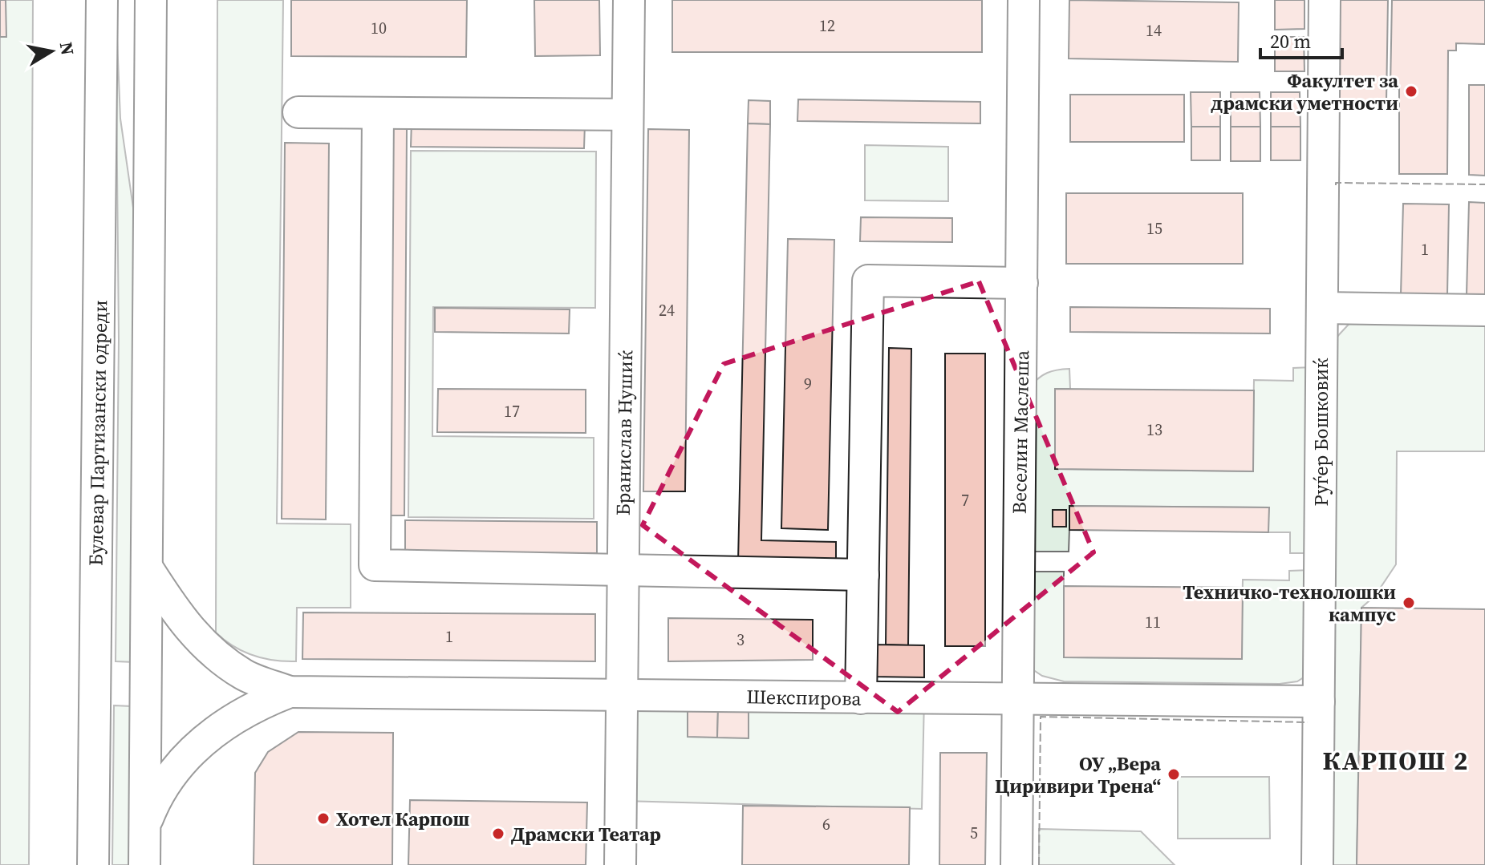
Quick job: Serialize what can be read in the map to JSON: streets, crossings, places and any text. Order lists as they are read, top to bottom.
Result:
{
  "streets": {
    "street": [
      "Веселин Маслеша",
      "Руѓер Бошковиќ",
      "Булевар Партизански одреди",
      "Бранислав Нушиќ",
      "Шекспирова"
    ]
  },
  "crossings": [
    ["Веселин Маслеша", "Шекспирова"],
    ["Руѓер Бошковиќ", "Шекспирова"],
    ["Бранислав Нушиќ", "Шекспирова"]
  ],
  "districts": ["КАРПОШ 2"],
  "places": [
    "Факултет за драмски уметности",
    "Техничко-технолошки кампус",
    "ОУ „Вера Циривири Трена“",
    "Хотел Карпош",
    "Драмски Театар"
  ],
  "house_numbers": [
    "12",
    "10",
    "14",
    "15",
    "1",
    "24",
    "9",
    "17",
    "13",
    "7",
    "11",
    "1",
    "3",
    "6",
    "5"
  ],
  "scale_bar": "20 m",
  "north": "right"
}
